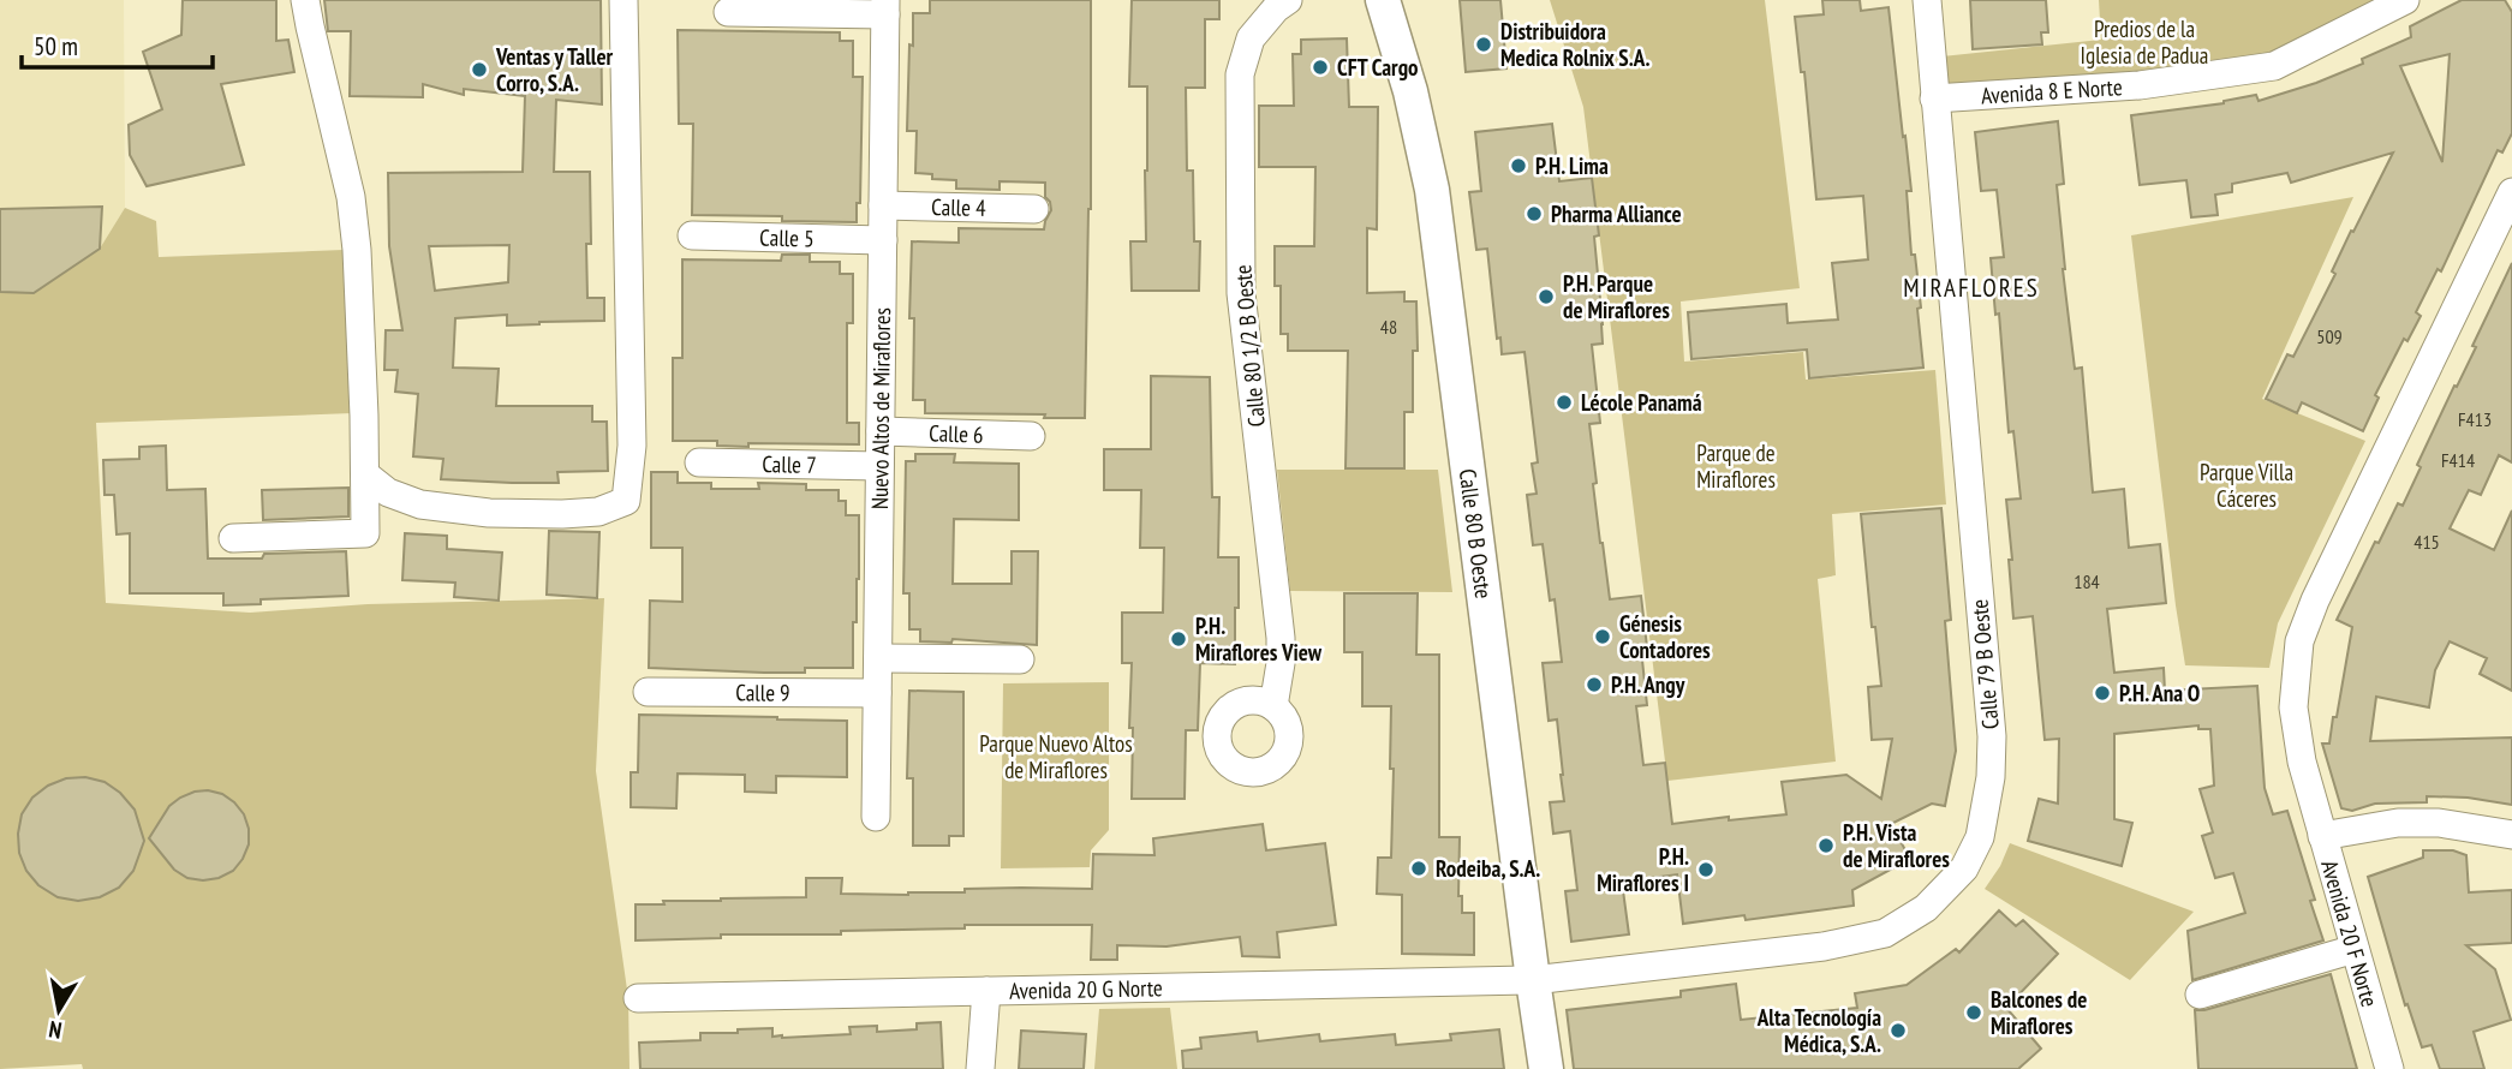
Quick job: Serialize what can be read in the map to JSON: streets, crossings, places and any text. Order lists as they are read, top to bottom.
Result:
{
  "streets": {
    "street": [
      "Avenida 8 E Norte",
      "Calle 4",
      "Calle 5",
      "Calle 80 1/2 B Oeste",
      "Nuevo Altos de Miraflores",
      "Calle 6",
      "Calle 7",
      "Calle 80 B Oeste",
      "Calle 79 B Oeste",
      "Calle 9",
      "Avenida 20 F Norte",
      "Avenida 20 G Norte"
    ]
  },
  "crossings": [
    ["Avenida 8 E Norte", "Calle 79 B Oeste"],
    ["Calle 4", "Nuevo Altos de Miraflores"],
    ["Calle 5", "Nuevo Altos de Miraflores"],
    ["Nuevo Altos de Miraflores", "Calle 6"],
    ["Nuevo Altos de Miraflores", "Calle 7"],
    ["Nuevo Altos de Miraflores", "Calle 9"],
    ["Calle 80 B Oeste", "Calle 79 B Oeste"],
    ["Calle 80 B Oeste", "Avenida 20 G Norte"],
    ["Calle 79 B Oeste", "Avenida 20 G Norte"]
  ],
  "districts": ["MIRAFLORES"],
  "parks": [
    "Predios de la Iglesia de Padua",
    "Parque de Miraflores",
    "Parque Villa Cáceres",
    "Parque Nuevo Altos de Miraflores"
  ],
  "places": [
    "Distribuidora Medica Rolnix S.A.",
    "CFT Cargo",
    "Ventas y Taller Corro, S.A.",
    "P.H. Lima",
    "Pharma Alliance",
    "P.H. Parque de Miraflores",
    "Lécole Panamá",
    "Génesis Contadores",
    "P.H. Miraflores View",
    "P.H. Angy",
    "P.H. Ana O",
    "P.H. Vista de Miraflores",
    "Rodeiba, S.A.",
    "P.H. Miraflores I",
    "Balcones de Miraflores",
    "Alta Tecnología Médica, S.A."
  ],
  "house_numbers": [
    "48",
    "509",
    "F413",
    "F414",
    "415",
    "184"
  ],
  "scale_bar": "50 m",
  "north": "bottom"
}
